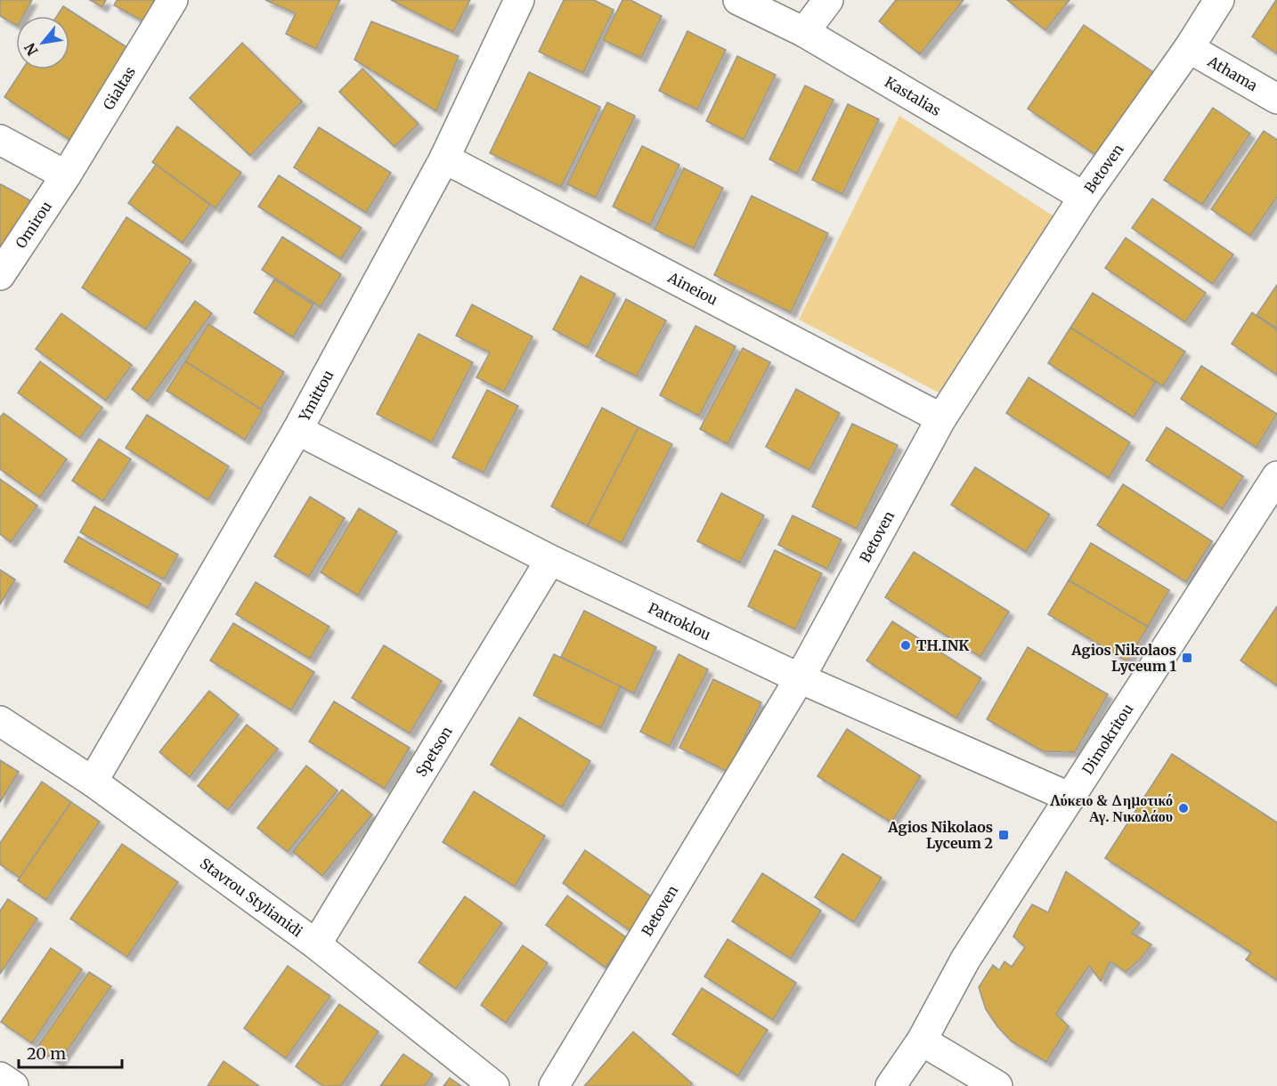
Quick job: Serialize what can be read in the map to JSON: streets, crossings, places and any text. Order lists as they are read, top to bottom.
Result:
{
  "streets": {
    "street": [
      "Athama",
      "Gialtas",
      "Kastalias",
      "Betoven",
      "Omirou",
      "Aineiou",
      "Ymittou",
      "Patroklou",
      "Dimokritou",
      "Spetson",
      "Stavrou Stylianidi"
    ]
  },
  "crossings": [
    ["Athama", "Betoven"],
    ["Gialtas", "Omirou"],
    ["Kastalias", "Betoven"],
    ["Betoven", "Aineiou"],
    ["Betoven", "Patroklou"],
    ["Aineiou", "Ymittou"],
    ["Ymittou", "Patroklou"],
    ["Ymittou", "Stavrou Stylianidi"],
    ["Patroklou", "Dimokritou"],
    ["Patroklou", "Spetson"],
    ["Spetson", "Stavrou Stylianidi"]
  ],
  "places": {
    "other": ["TH.INK", "Λύκειο & Δημοτικό Αγ. Νικολάου"],
    "transit": ["Agios Nikolaos Lyceum 1", "Agios Nikolaos Lyceum 2"]
  },
  "scale_bar": "20 m",
  "north": "bottom left"
}
